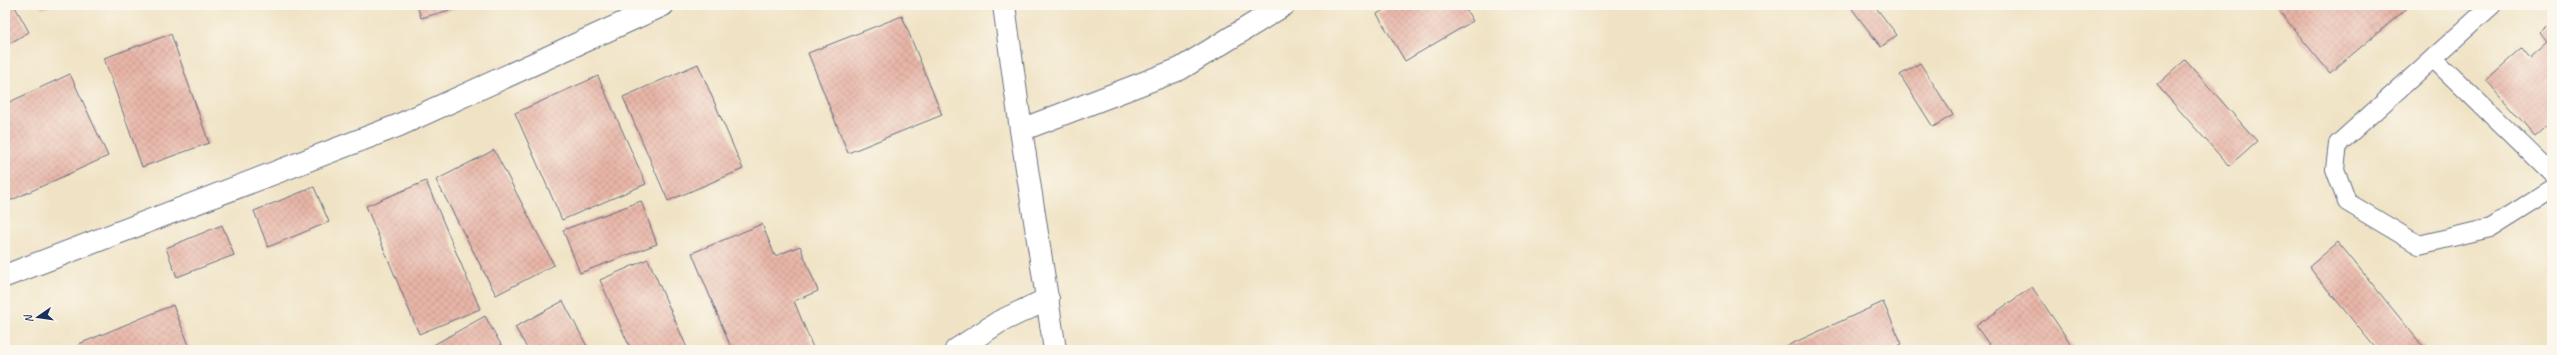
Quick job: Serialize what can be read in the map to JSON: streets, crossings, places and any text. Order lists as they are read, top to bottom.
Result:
{
  "north": "left"
}
